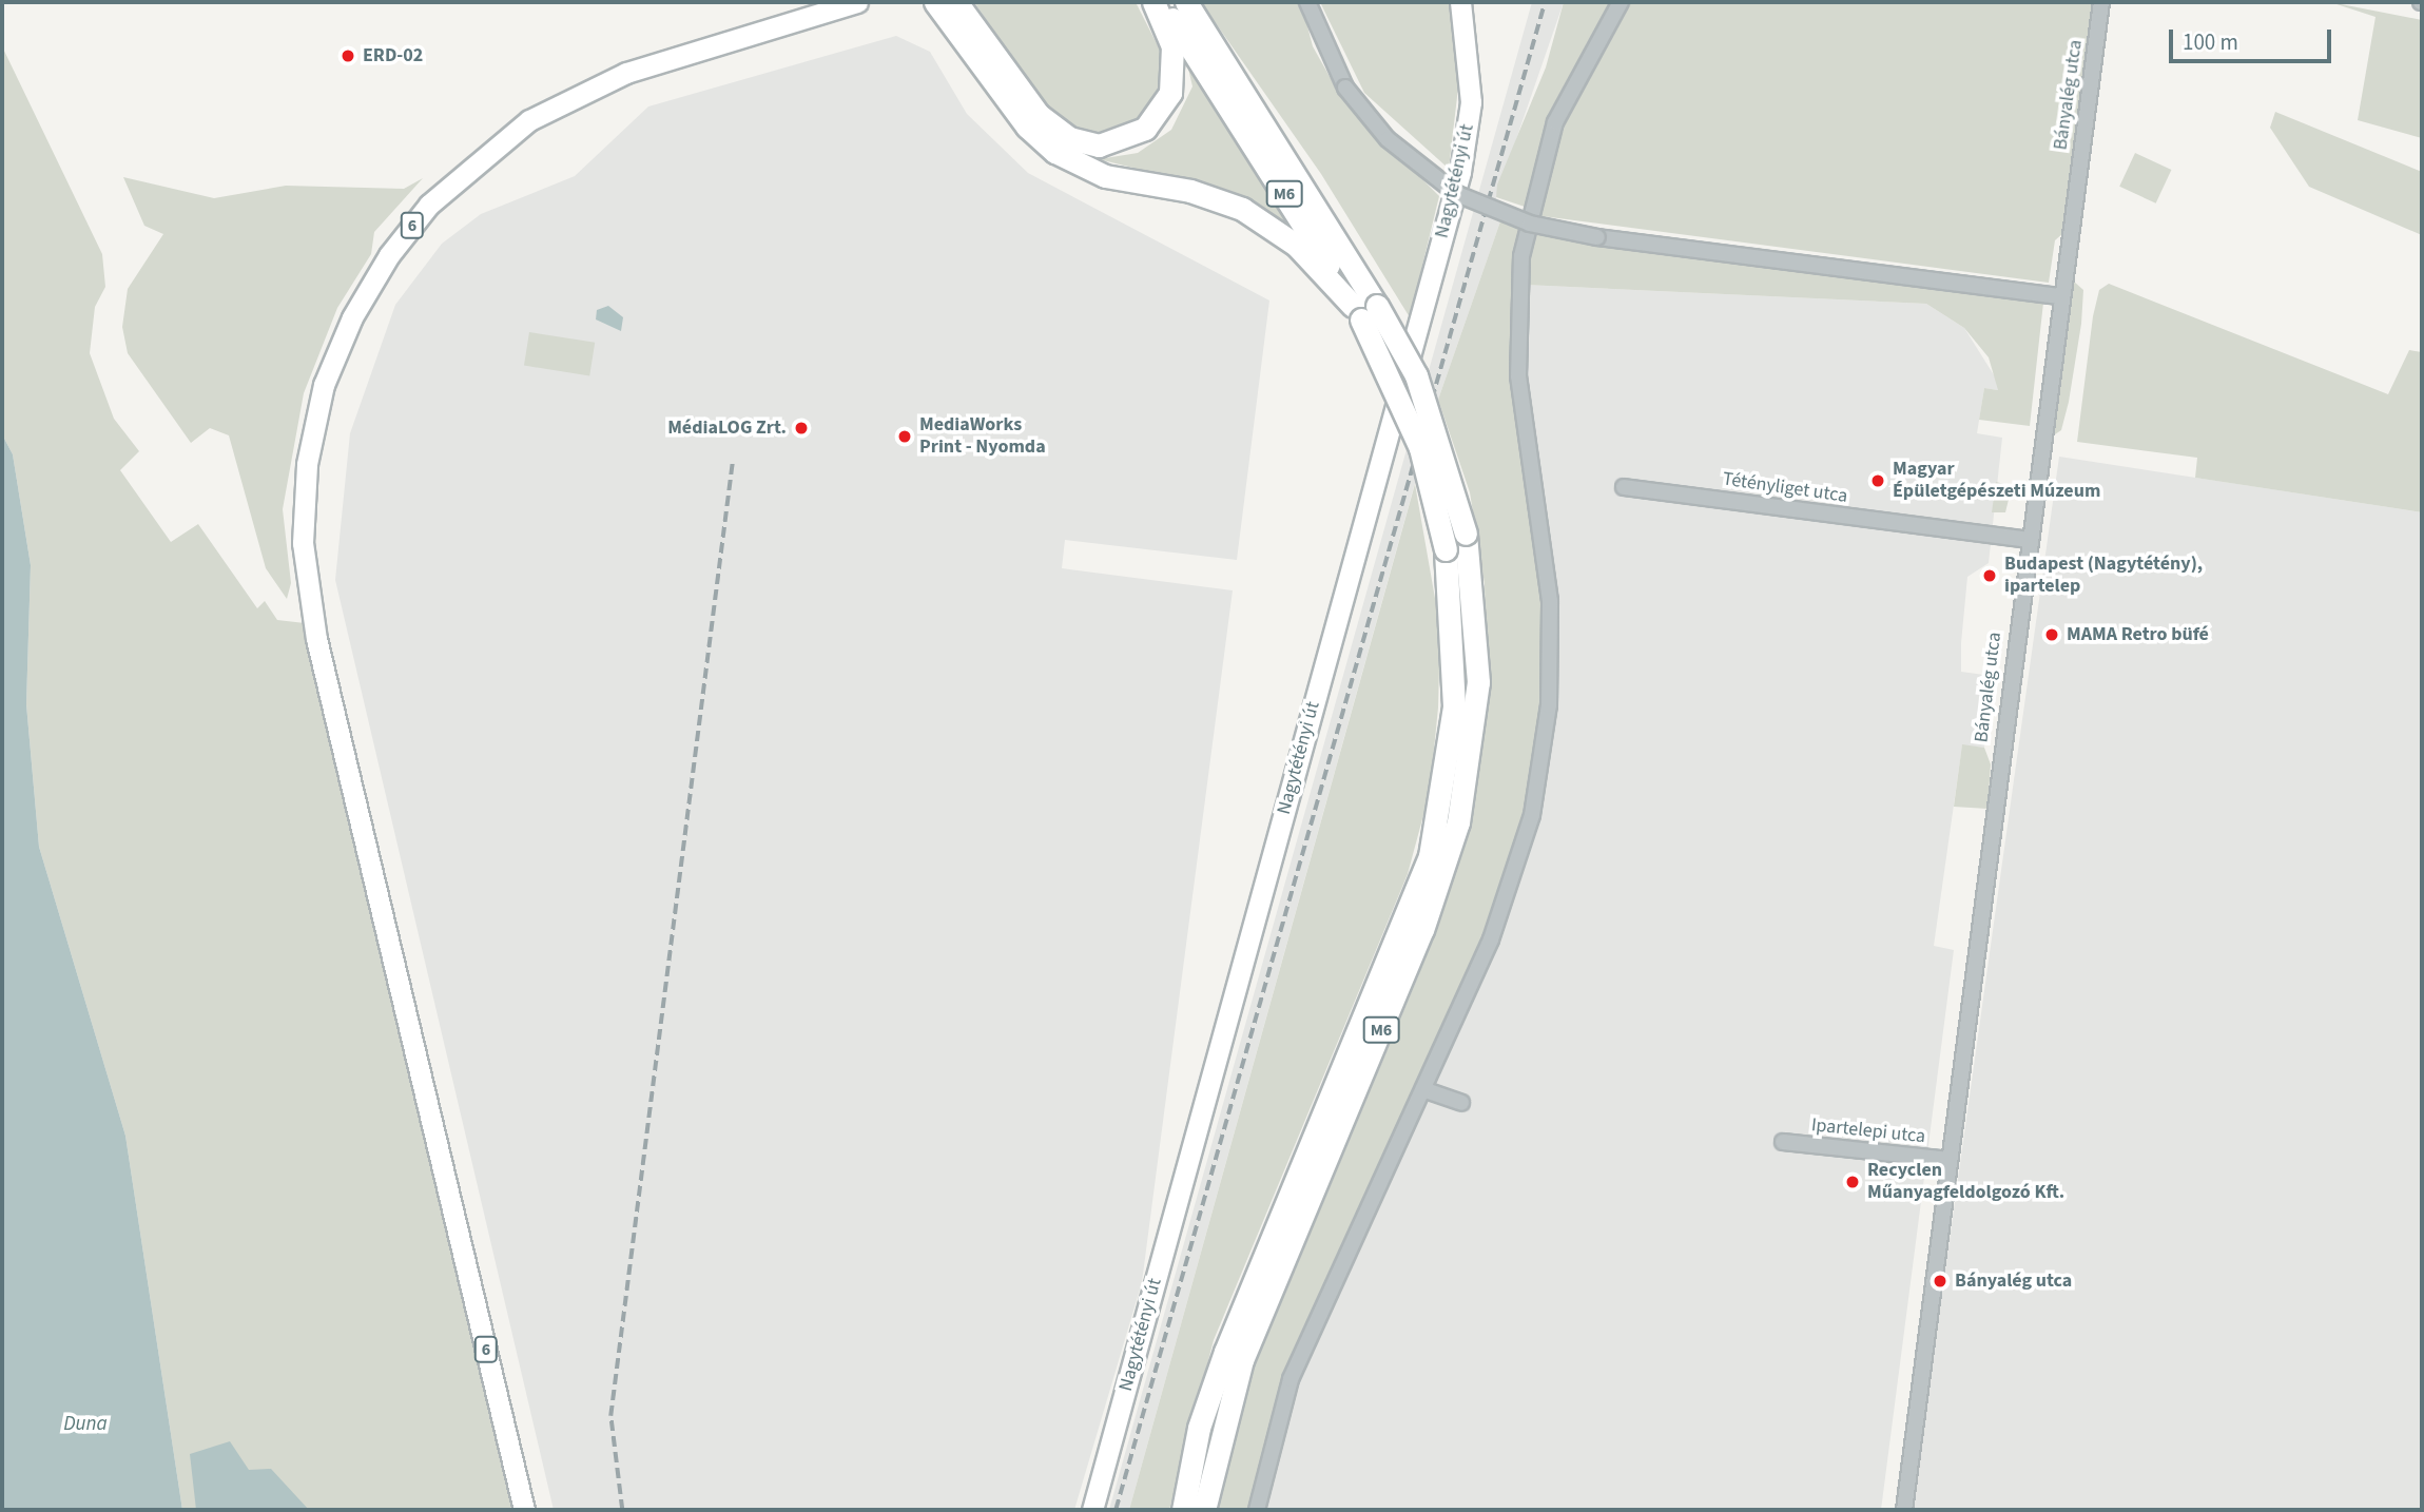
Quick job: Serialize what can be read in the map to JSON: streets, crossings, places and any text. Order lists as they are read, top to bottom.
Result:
{
  "streets": {
    "highway": ["M6"],
    "main road": ["Nagytétényi út", "6"],
    "street": ["Bányalég utca", "Tétényliget utca", "Ipartelepi utca"]
  },
  "crossings": [
    ["Bányalég utca", "Tétényliget utca"],
    ["Bányalég utca", "Ipartelepi utca"]
  ],
  "water": ["Duna"],
  "places": [
    "ERD-02",
    "MédiaLOG Zrt.",
    "MediaWorks Print - Nyomda",
    "Magyar Épületgépészeti Múzeum",
    "Budapest (Nagytétény), ipartelep",
    "MAMA Retro büfé",
    "Recyclen Műanyagfeldolgozó Kft.",
    "Bányalég utca"
  ],
  "scale_bar": "100 m"
}
